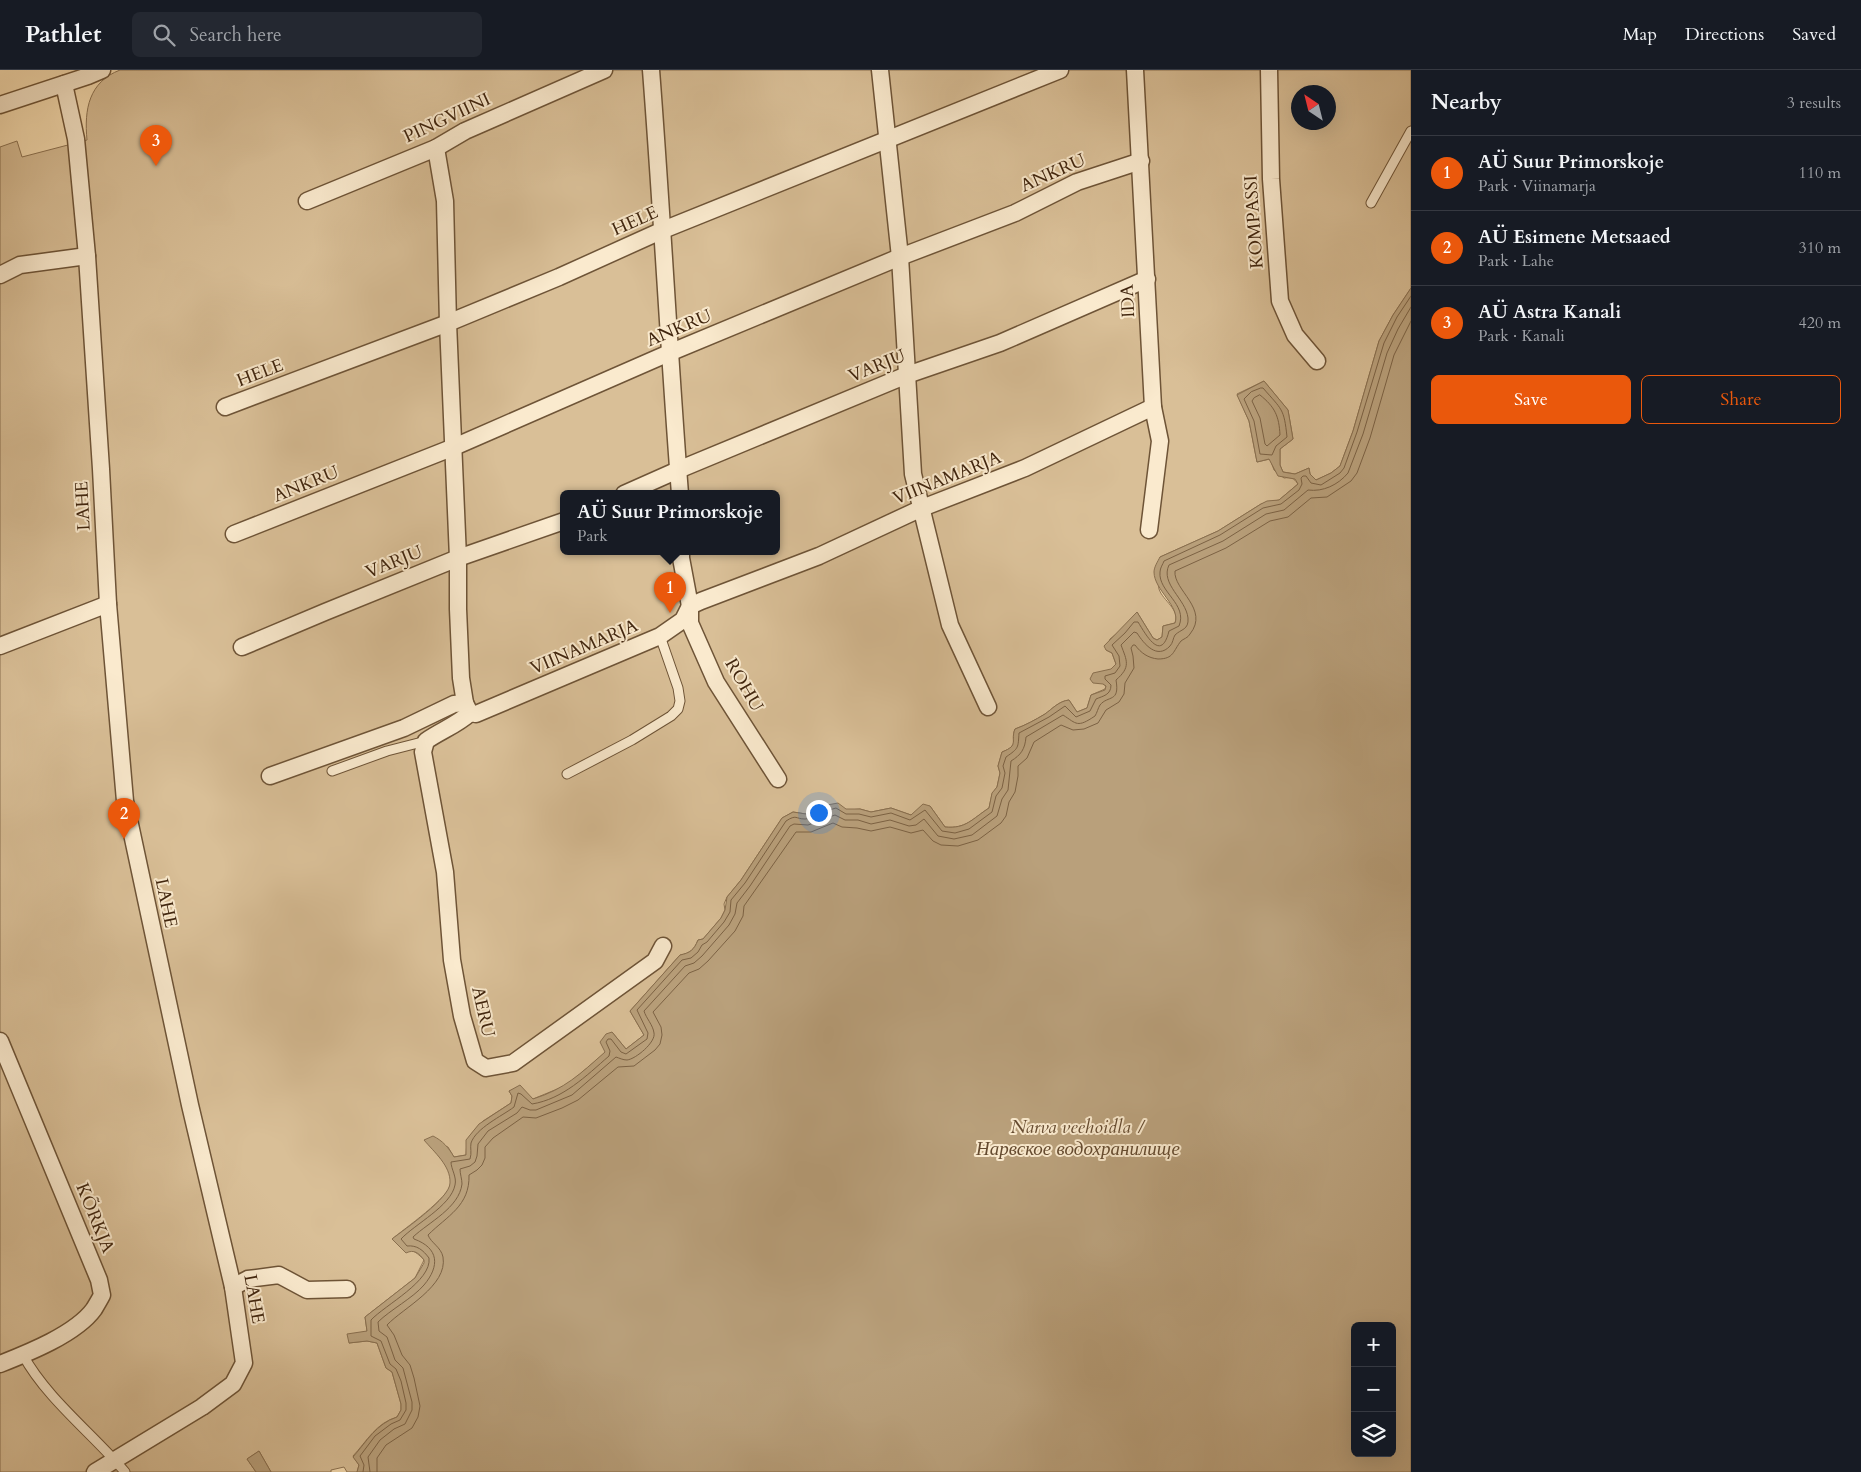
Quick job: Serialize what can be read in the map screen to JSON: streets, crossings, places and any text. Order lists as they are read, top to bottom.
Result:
{
  "streets": {
    "street": [
      "PINGVIINI",
      "ANKRU",
      "HELE",
      "KOMPASSI",
      "IDA",
      "VARJU",
      "VIINAMARJA",
      "LAHE",
      "ROHU",
      "AERU",
      "KÕRKJA"
    ]
  },
  "crossings": [
    ["ANKRU", "IDA"],
    ["IDA", "VARJU"],
    ["IDA", "VIINAMARJA"],
    ["VIINAMARJA", "ROHU"]
  ],
  "water": ["Narva veehoidla / Нарвское водохранилище"],
  "north": "top left",
  "page": {
    "header": "Pathlet",
    "search": "Search here",
    "nav": ["Map", "Directions", "Saved"],
    "heading": ["Nearby", "3 results"],
    "pins": ["3", "1", "2"],
    "list": [
      {
        "mark": "1",
        "name": "AÜ Suur Primorskoje",
        "note": "Park · Viinamarja",
        "value": "110 m"
      },
      {
        "mark": "2",
        "name": "AÜ Esimene Metsaaed",
        "note": "Park · Lahe",
        "value": "310 m"
      },
      {
        "mark": "3",
        "name": "AÜ Astra Kanali",
        "note": "Park · Kanali",
        "value": "420 m"
      }
    ],
    "buttons": ["Save", "Share"],
    "popup": ["AÜ Suur Primorskoje", "Park"],
    "map_buttons": ["+", "−"]
  }
}
